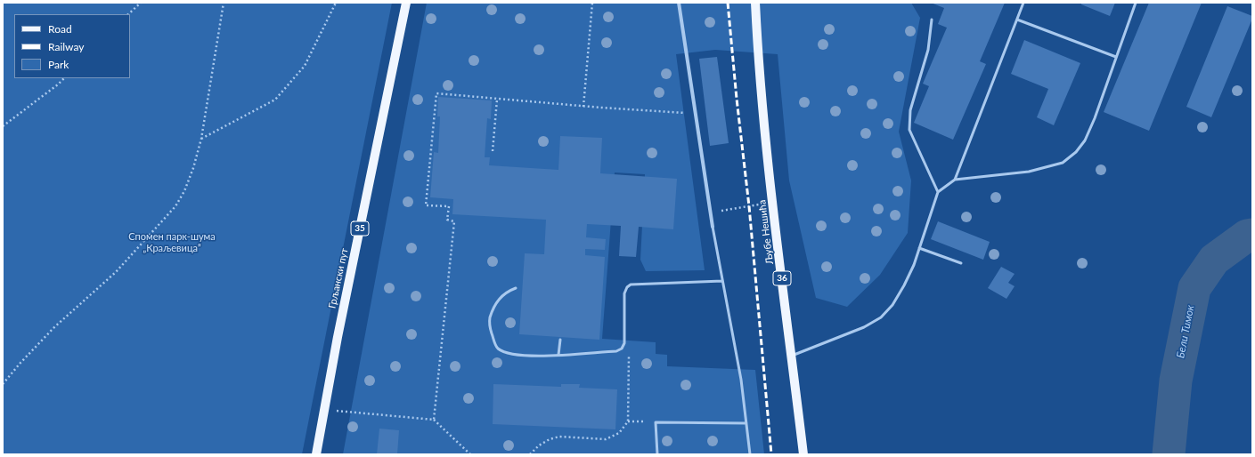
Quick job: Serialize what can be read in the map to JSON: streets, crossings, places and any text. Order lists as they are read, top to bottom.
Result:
{
  "streets": {
    "main road": [
      "35",
      "Љубе Нешића",
      "Грљански пут",
      "36"
    ]
  },
  "water": ["Бели Тимок"],
  "parks": ["Спомен парк-шума „Краљевица”"],
  "legend": ["Road", "Railway", "Park"]
}
